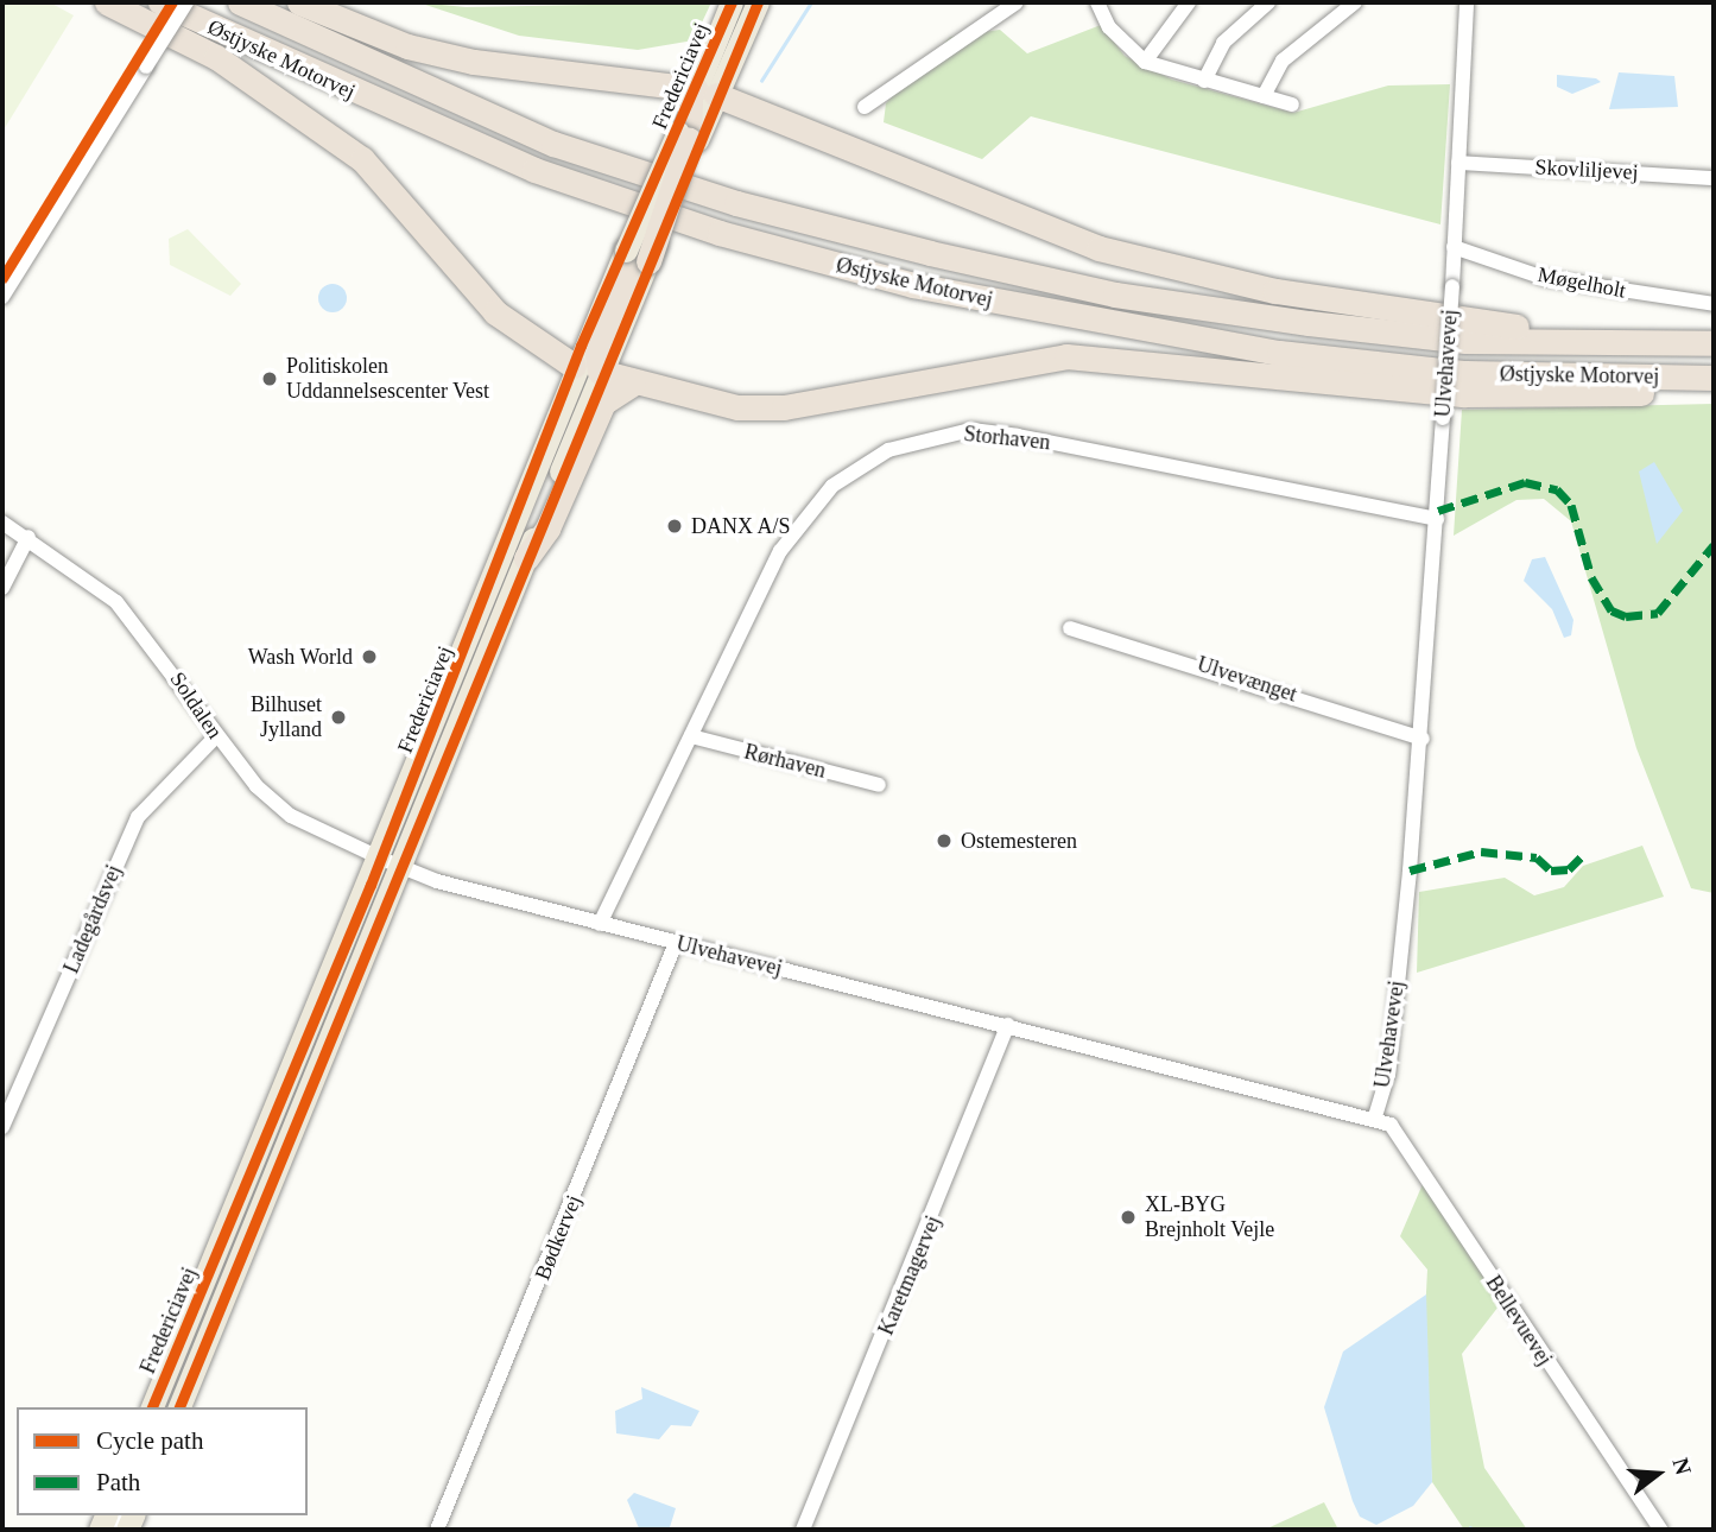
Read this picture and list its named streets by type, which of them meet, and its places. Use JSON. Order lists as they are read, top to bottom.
{
  "streets": {
    "highway": ["Østjyske Motorvej"],
    "main road": ["Fredericiavej"],
    "street": [
      "Skovliljevej",
      "Møgelholt",
      "Ulvehavevej",
      "Storhaven",
      "Ulvevænget",
      "Soldalen",
      "Rørhaven",
      "Ladegårdsvej",
      "Bødkervej",
      "Karetmagervej",
      "Bellevuevej"
    ]
  },
  "crossings": [
    ["Fredericiavej", "Ulvehavevej"],
    ["Fredericiavej", "Soldalen"],
    ["Skovliljevej", "Ulvehavevej"],
    ["Møgelholt", "Ulvehavevej"],
    ["Ulvehavevej", "Storhaven"],
    ["Ulvehavevej", "Ulvevænget"],
    ["Ulvehavevej", "Soldalen"],
    ["Ulvehavevej", "Bødkervej"],
    ["Ulvehavevej", "Karetmagervej"],
    ["Ulvehavevej", "Bellevuevej"],
    ["Storhaven", "Rørhaven"],
    ["Soldalen", "Ladegårdsvej"]
  ],
  "places": [
    "Politiskolen Uddannelsescenter Vest",
    "DANX A/S",
    "Wash World",
    "Bilhuset Jylland",
    "Ostemesteren",
    "XL-BYG Brejnholt Vejle"
  ],
  "legend": ["Cycle path", "Path"],
  "north": "right"
}
